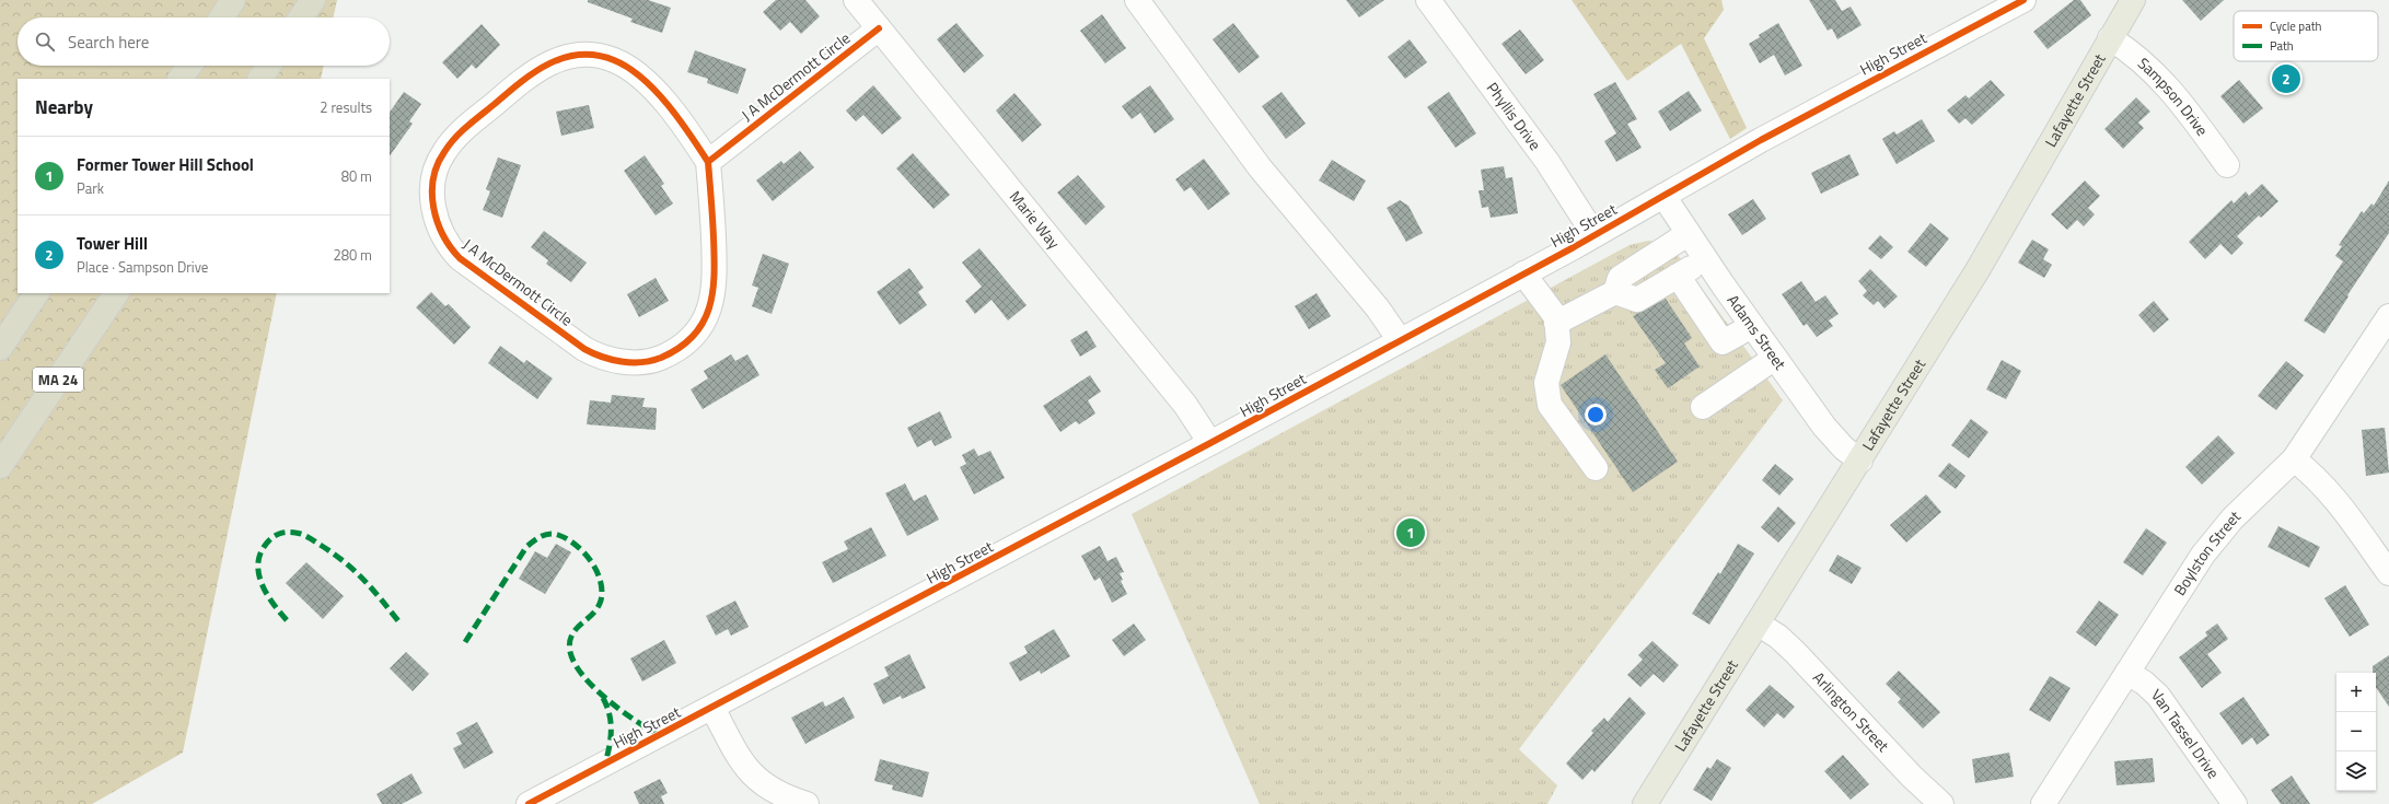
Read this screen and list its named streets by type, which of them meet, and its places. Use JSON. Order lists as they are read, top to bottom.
{
  "streets": {
    "highway": ["MA 24"],
    "main road": ["Lafayette Street"],
    "street": [
      "High Street",
      "J A McDermott Circle",
      "Sampson Drive",
      "Phyllis Drive",
      "Marie Way",
      "Adams Street",
      "Boylston Street",
      "Arlington Street",
      "Van Tassel Drive"
    ]
  },
  "crossings": [
    ["High Street", "Phyllis Drive"],
    ["High Street", "Marie Way"],
    ["High Street", "Adams Street"],
    ["J A McDermott Circle", "Marie Way"],
    ["Sampson Drive", "Lafayette Street"],
    ["Lafayette Street", "Adams Street"],
    ["Lafayette Street", "Arlington Street"],
    ["Boylston Street", "Van Tassel Drive"]
  ],
  "legend": ["Cycle path", "Path"],
  "page": {
    "search": "Search here",
    "pins": ["2", "1"],
    "heading": ["Nearby", "2 results"],
    "list": [
      {
        "mark": "1",
        "name": "Former Tower Hill School",
        "note": "Park",
        "value": "80 m"
      },
      {
        "mark": "2",
        "name": "Tower Hill",
        "note": "Place · Sampson Drive",
        "value": "280 m"
      }
    ],
    "map_buttons": ["+", "−"]
  }
}
